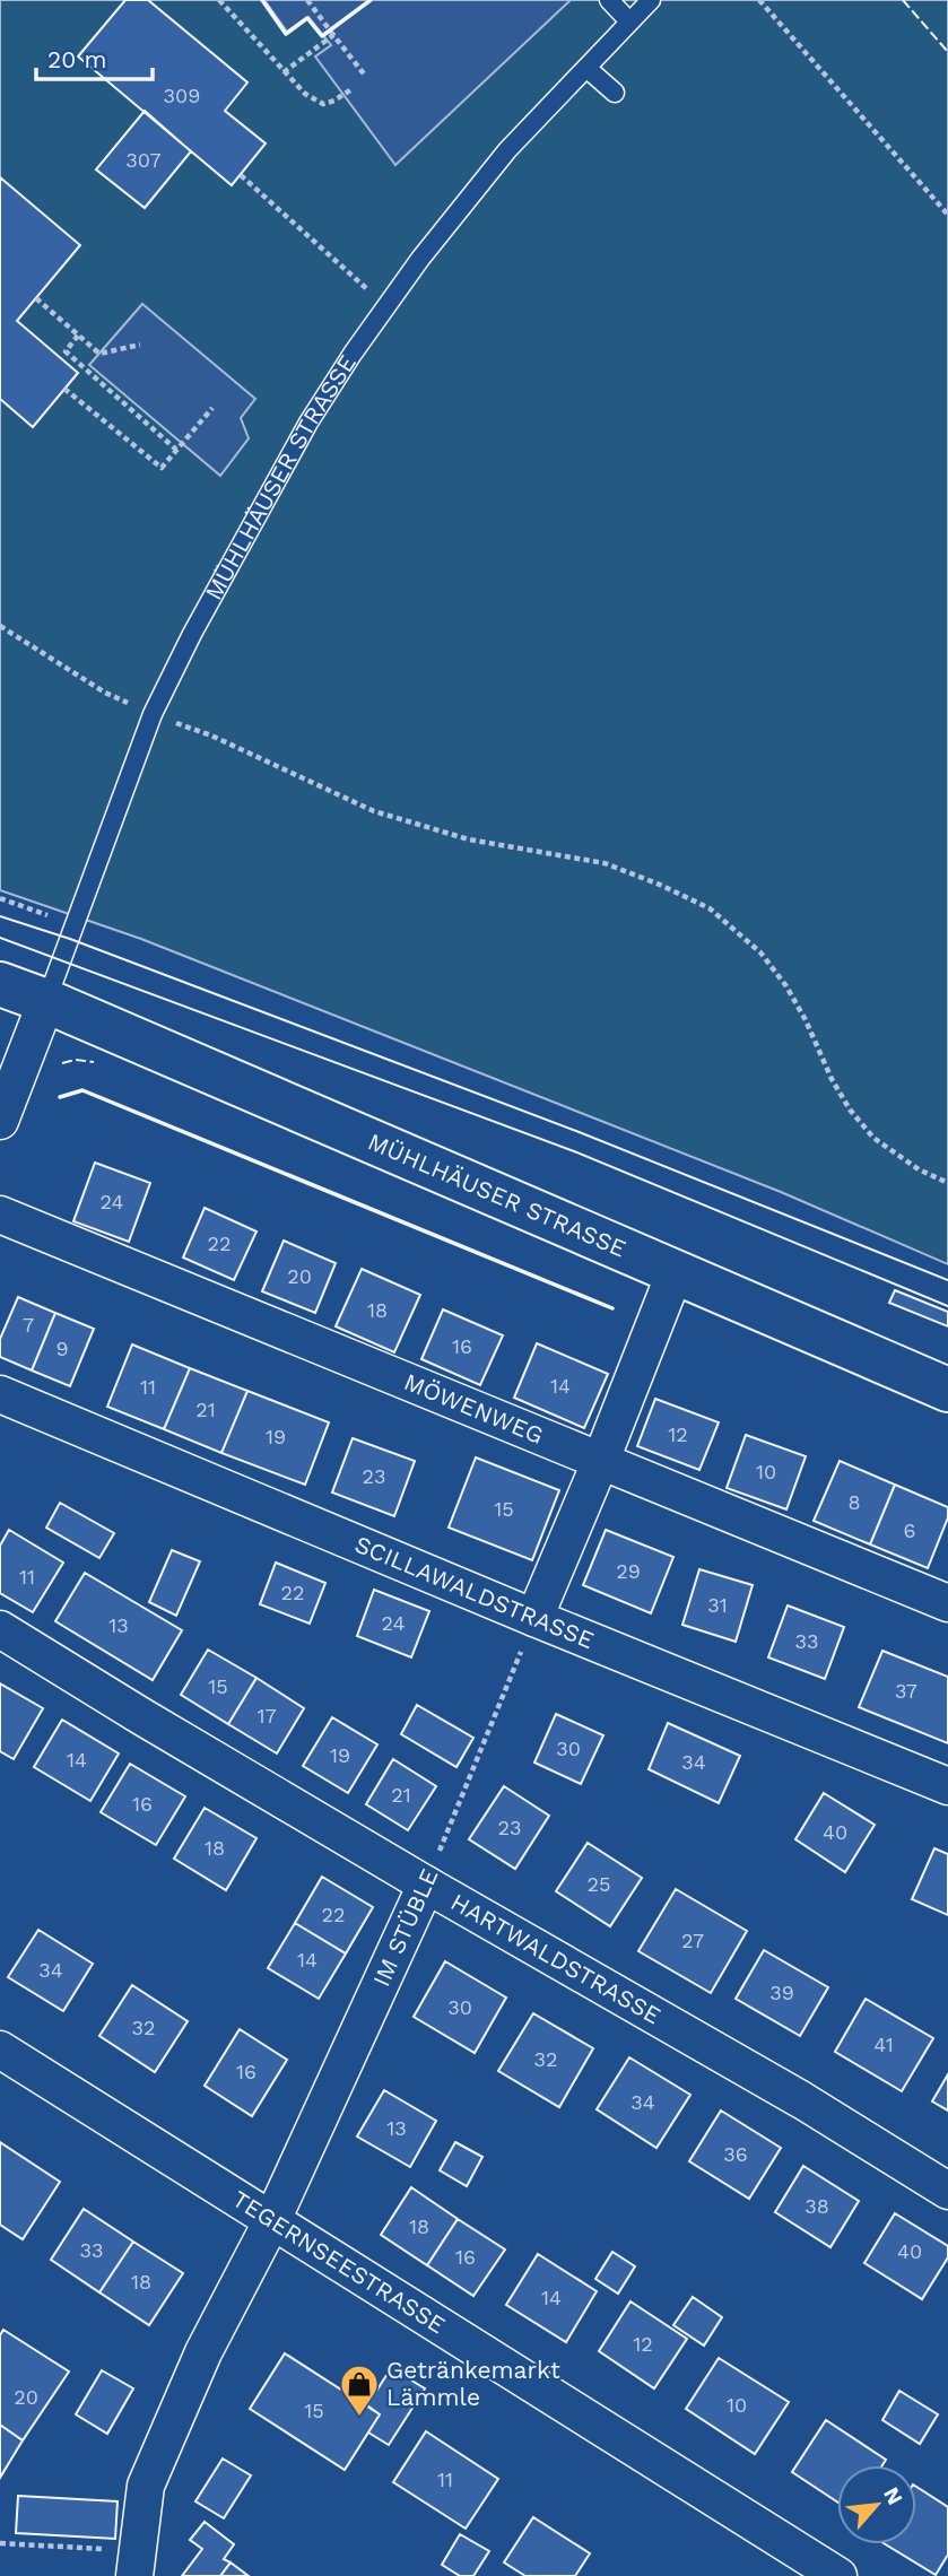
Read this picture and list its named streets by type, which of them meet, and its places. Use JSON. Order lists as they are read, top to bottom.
{
  "streets": {
    "main road": ["MÜHLHÄUSER STRASSE"],
    "street": [
      "MÖWENWEG",
      "SCILLAWALDSTRASSE",
      "IM STÜBLE",
      "HARTWALDSTRASSE",
      "TEGERNSEESTRASSE"
    ]
  },
  "crossings": [
    ["SCILLAWALDSTRASSE", "IM STÜBLE"],
    ["IM STÜBLE", "HARTWALDSTRASSE"],
    ["IM STÜBLE", "TEGERNSEESTRASSE"]
  ],
  "places": {
    "shop": ["Getränkemarkt Lämmle"]
  },
  "house_numbers": [
    "309",
    "307",
    "24",
    "22",
    "20",
    "18",
    "7",
    "16",
    "9",
    "14",
    "11",
    "21",
    "12",
    "19",
    "10",
    "23",
    "8",
    "15",
    "6",
    "29",
    "11",
    "22",
    "31",
    "24",
    "13",
    "33",
    "15",
    "37",
    "17",
    "30",
    "19",
    "14",
    "34",
    "21",
    "16",
    "23",
    "40",
    "18",
    "25",
    "22",
    "27",
    "14",
    "34",
    "39",
    "30",
    "32",
    "41",
    "32",
    "16",
    "34",
    "13",
    "36",
    "38",
    "18",
    "33",
    "40",
    "16",
    "18",
    "14",
    "12",
    "20",
    "10",
    "15",
    "11"
  ],
  "scale_bar": "20 m",
  "north": "top right"
}
